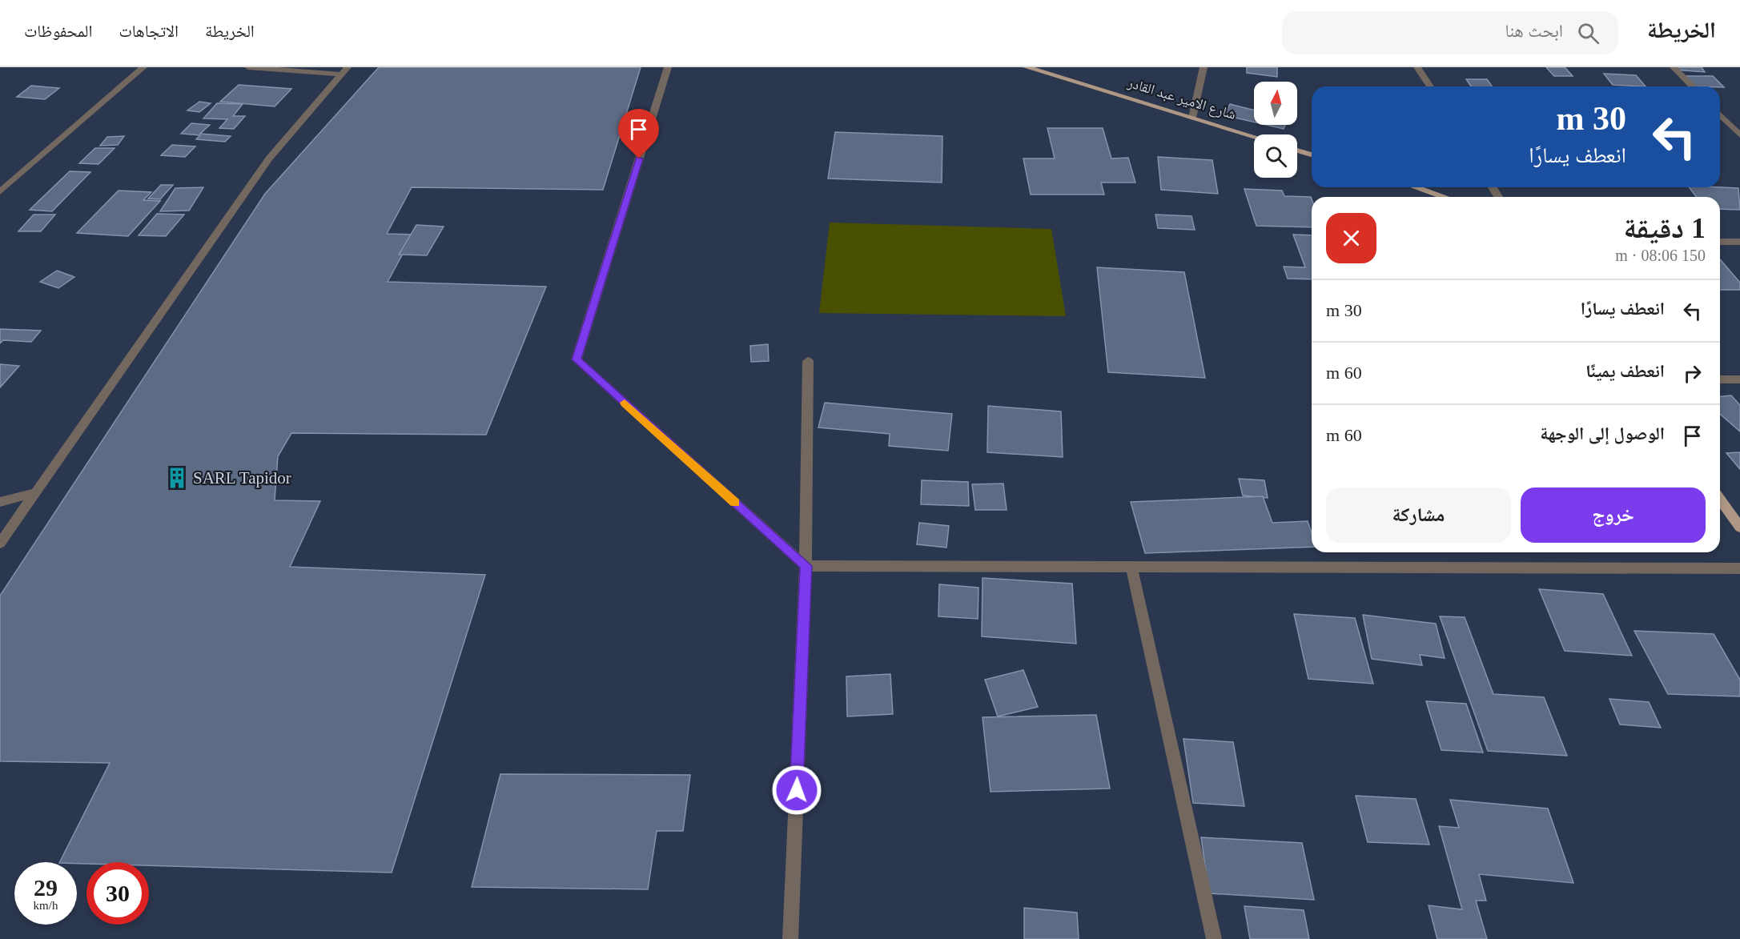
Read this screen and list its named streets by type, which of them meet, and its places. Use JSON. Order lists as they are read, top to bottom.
{
  "streets": {
    "main road": ["شارع الامير عبد القادر"]
  },
  "places": {
    "building": ["SARL Tapidor"]
  },
  "north": "top",
  "page": {
    "header": "الخريطة",
    "search": "ابحث هنا",
    "nav": ["الخريطة", "الاتجاهات", "المحفوظات"],
    "turn": ["30 m", "انعطف يسارًا"],
    "heading": ["1 دقيقة", "150 m · 08:06"],
    "list": [
      {
        "name": "انعطف يسارًا",
        "value": "30 m"
      },
      {
        "name": "انعطف يمينًا",
        "value": "60 m"
      },
      {
        "name": "الوصول إلى الوجهة",
        "value": "60 m"
      }
    ],
    "buttons": ["خروج", "مشاركة"],
    "speed": "29 km/h",
    "limit": "30"
  }
}
